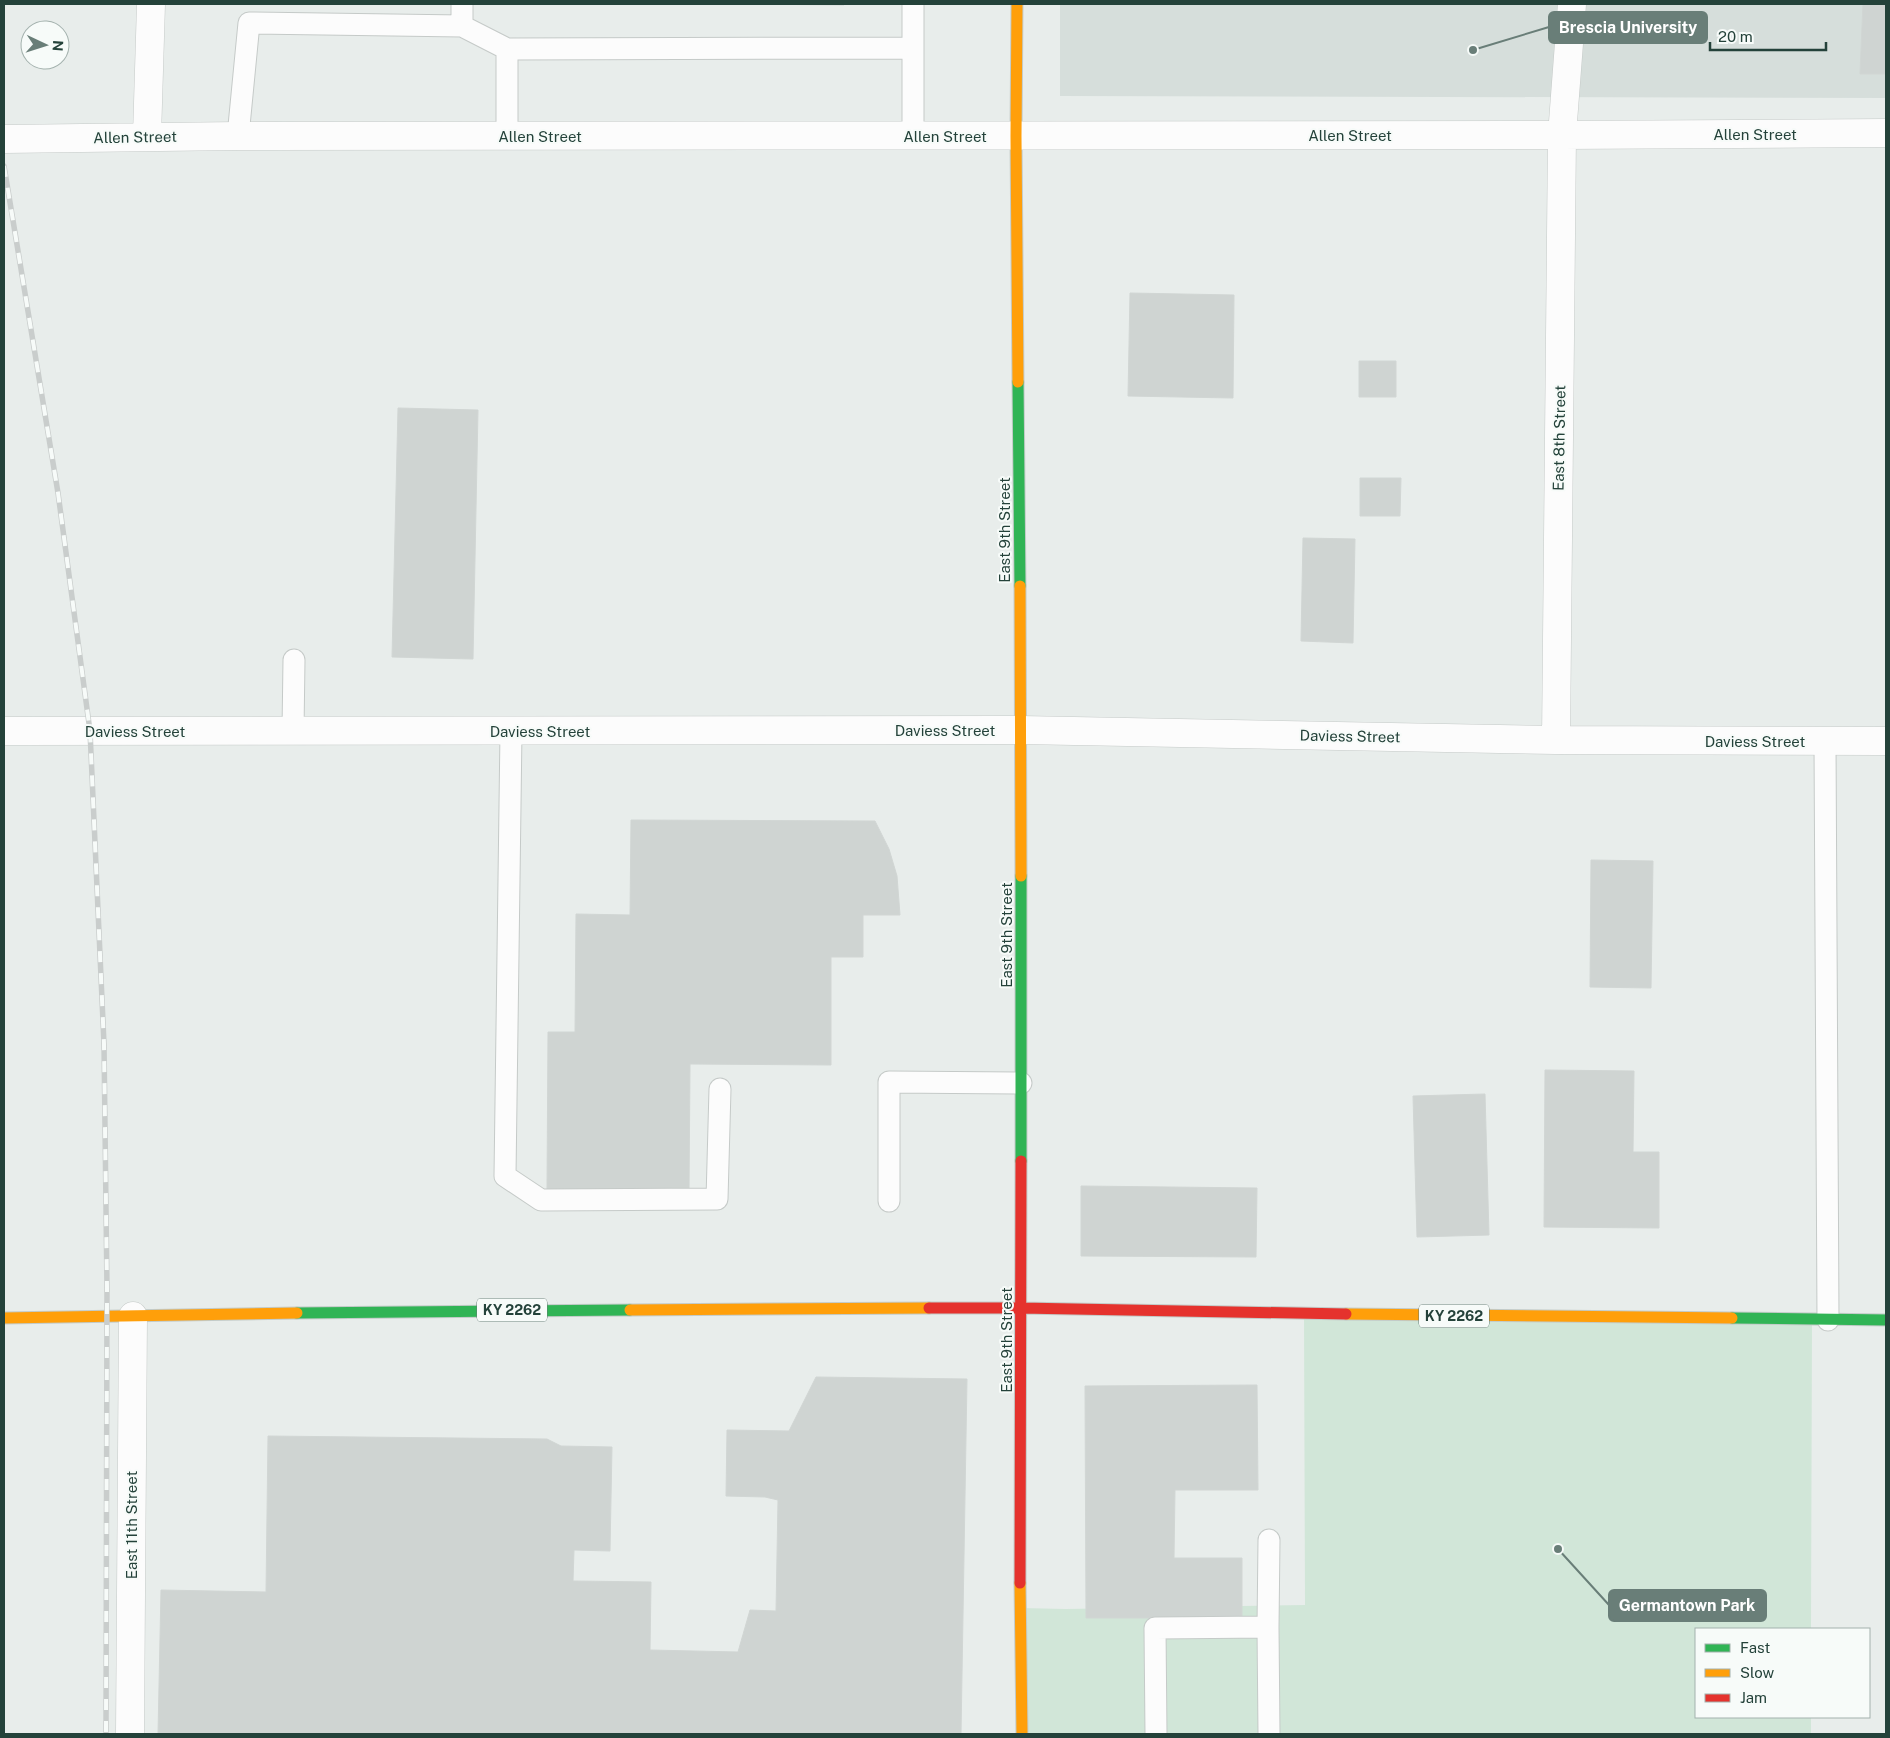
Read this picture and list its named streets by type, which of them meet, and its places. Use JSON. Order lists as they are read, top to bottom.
{
  "streets": {
    "main road": ["East 9th Street", "KY 2262"],
    "street": [
      "Allen Street",
      "East 8th Street",
      "Daviess Street",
      "East 11th Street"
    ]
  },
  "crossings": [
    ["Allen Street", "East 8th Street"],
    ["Allen Street", "East 9th Street"],
    ["East 8th Street", "Daviess Street"],
    ["East 9th Street", "Daviess Street"],
    ["East 9th Street", "KY 2262"],
    ["KY 2262", "East 11th Street"]
  ],
  "places": ["Brescia University", "Germantown Park"],
  "legend": ["Fast", "Slow", "Jam"],
  "scale_bar": "20 m",
  "north": "right"
}
